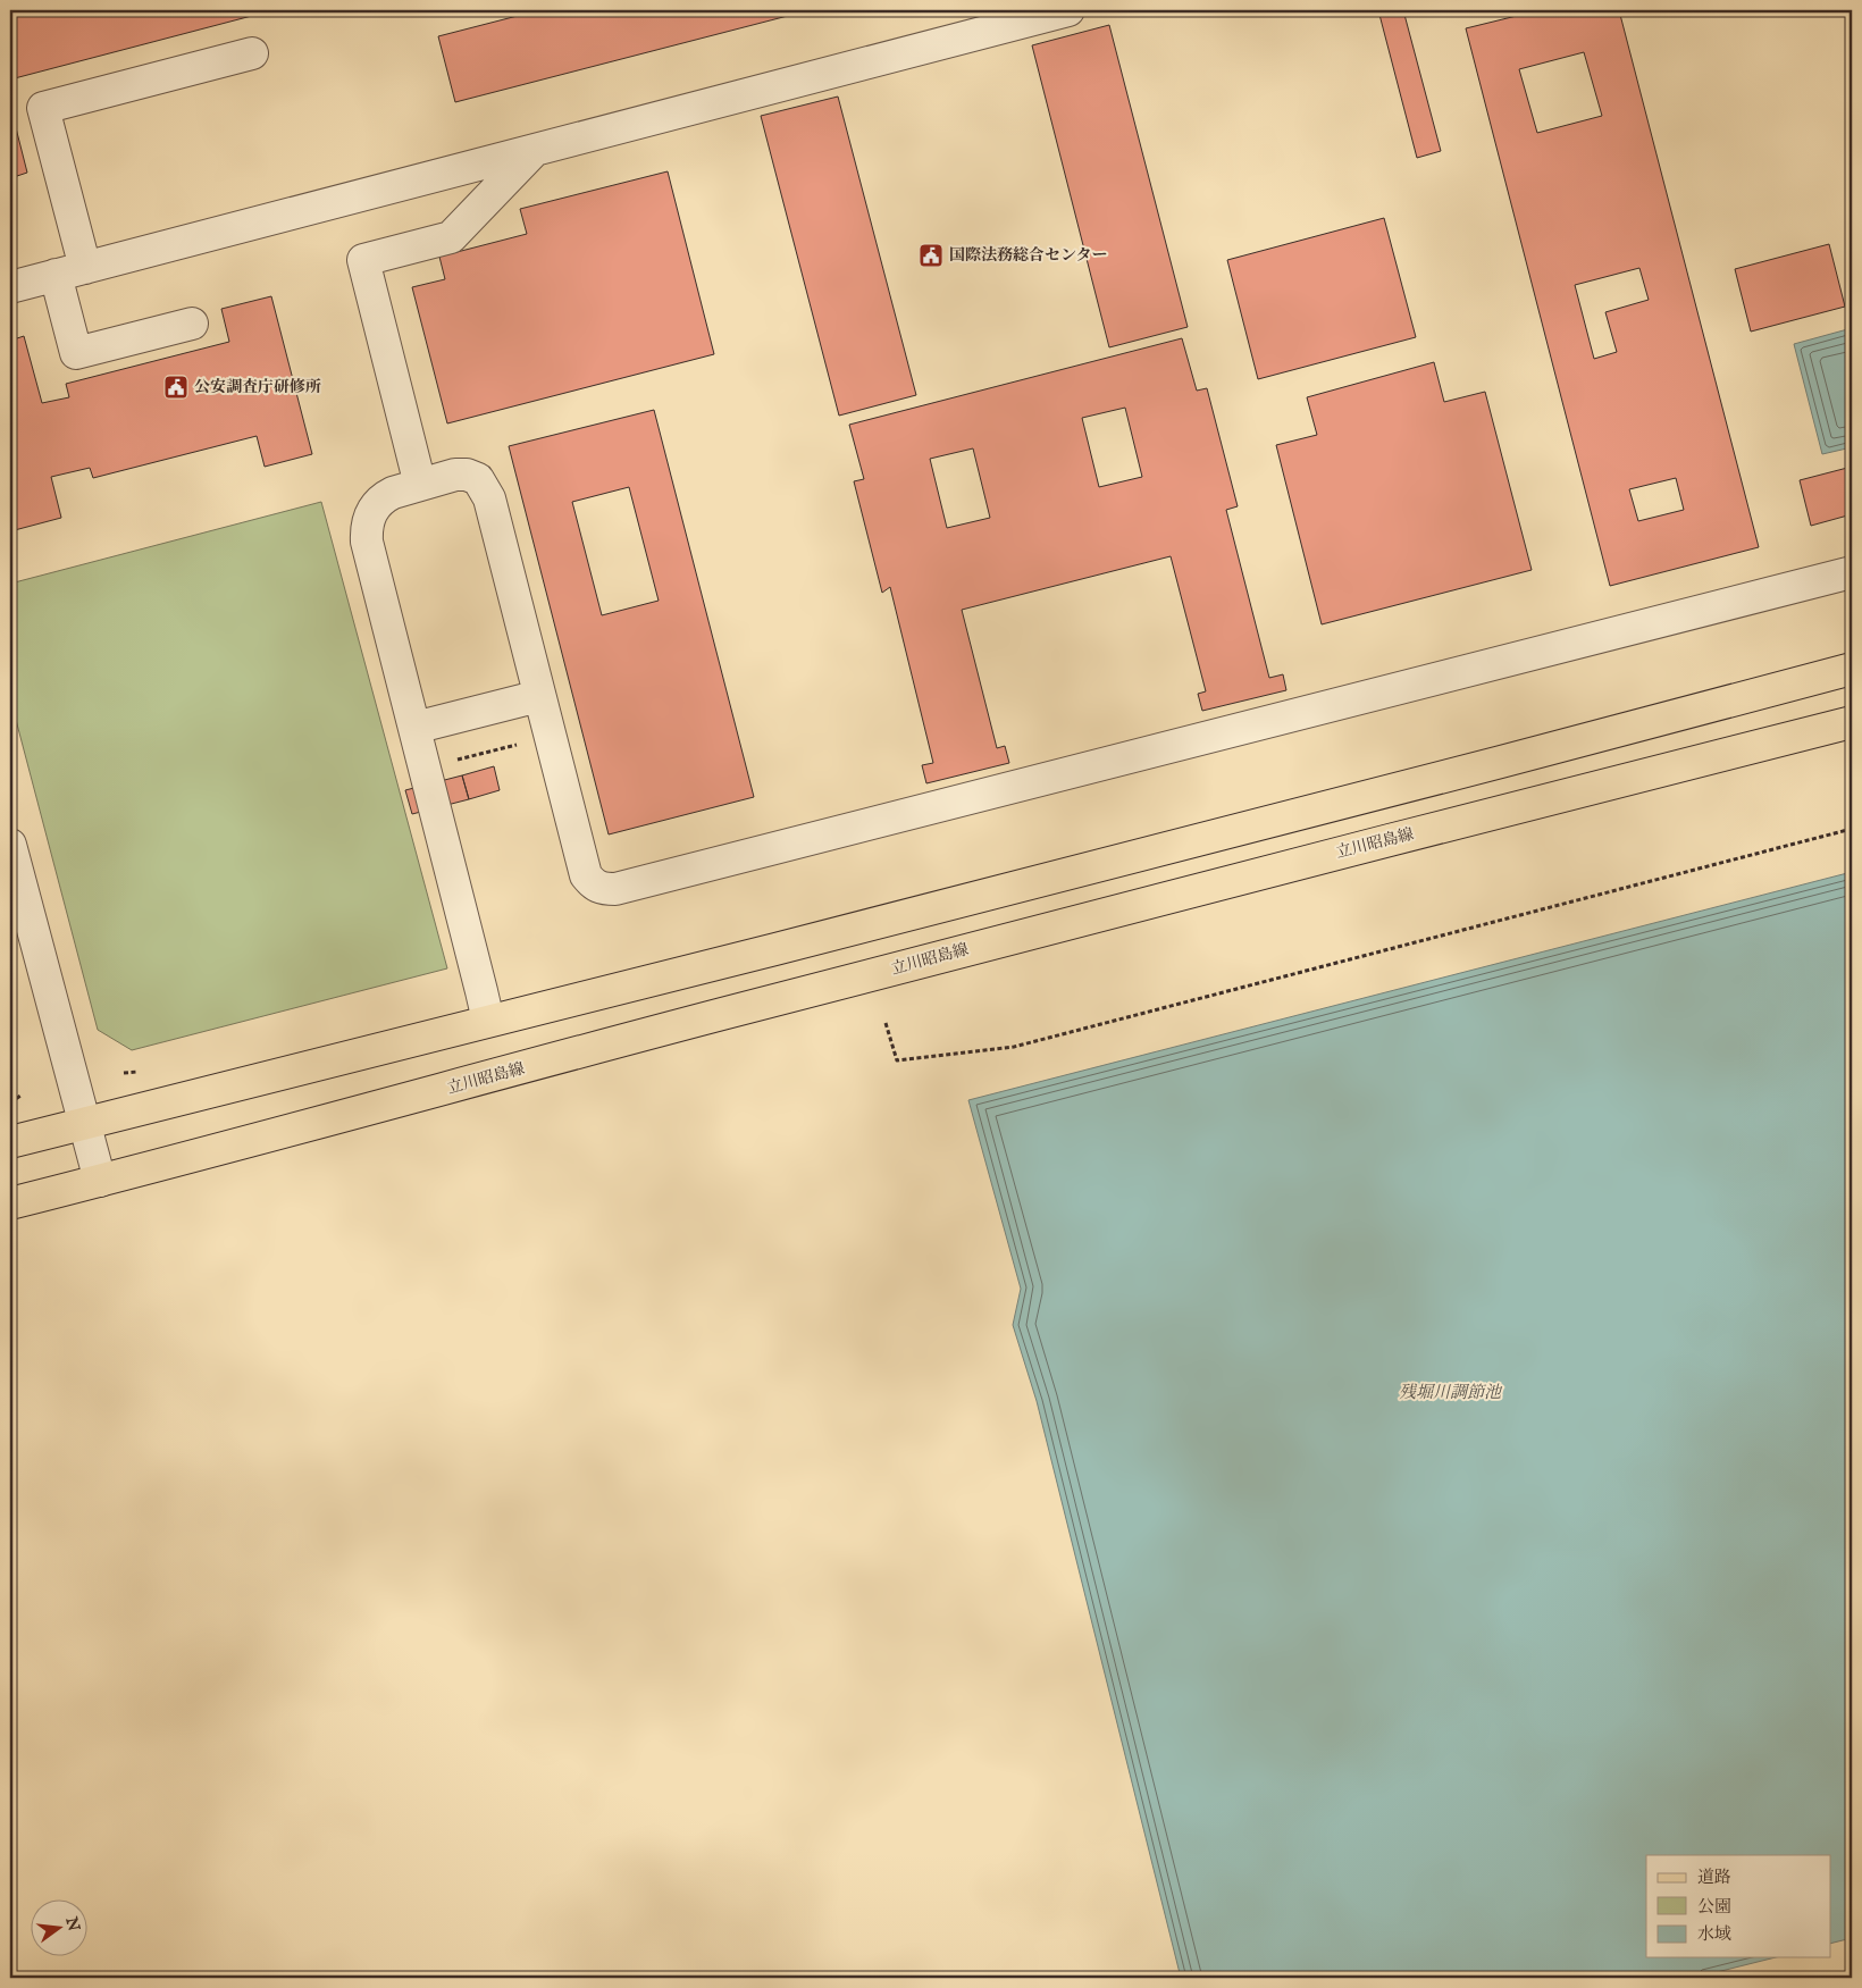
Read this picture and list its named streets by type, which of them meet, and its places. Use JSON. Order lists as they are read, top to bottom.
{
  "streets": {
    "main road": ["立川昭島線"]
  },
  "water": ["残堀川調節池"],
  "places": {
    "public building": ["国際法務総合センター", "公安調査庁研修所"]
  },
  "legend": ["道路", "公園", "水域"],
  "north": "right"
}
